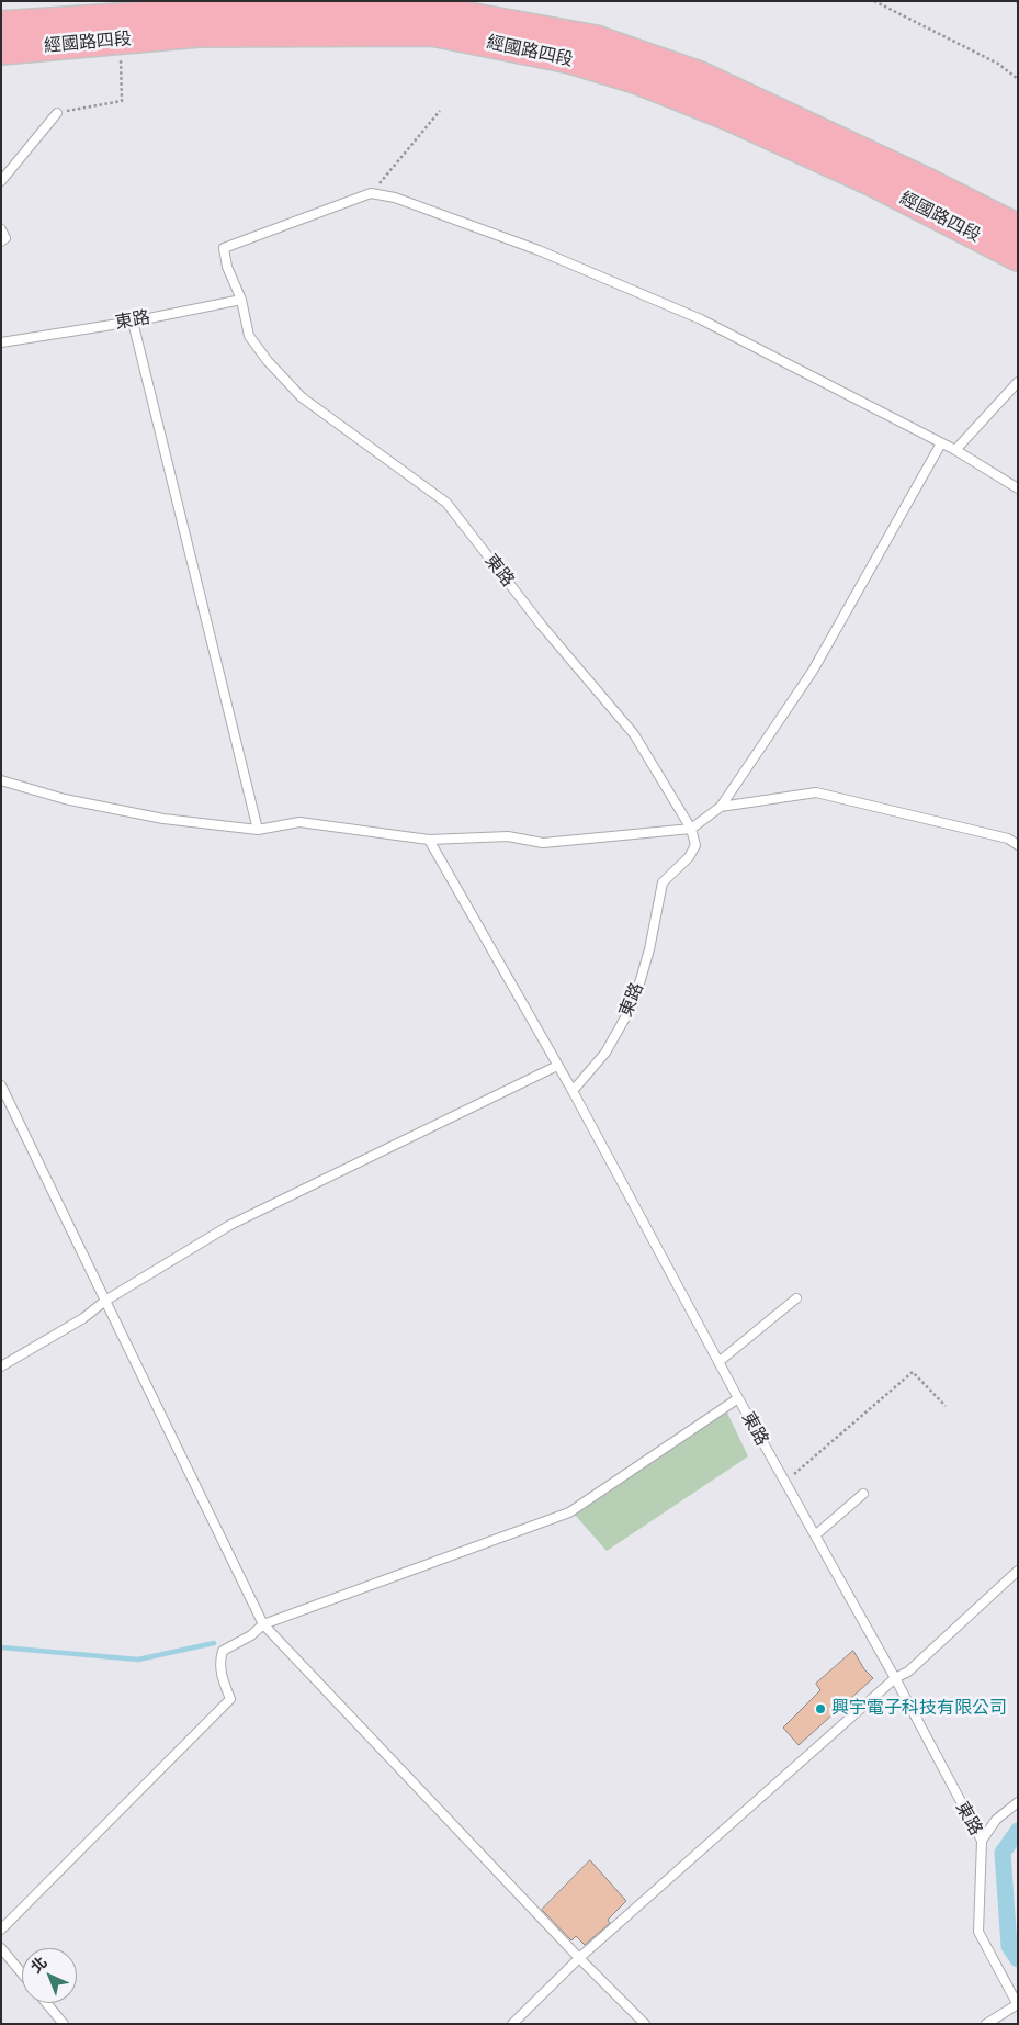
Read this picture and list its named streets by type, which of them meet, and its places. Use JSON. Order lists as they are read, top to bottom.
{
  "streets": {
    "main road": ["經國路四段"],
    "lane": ["東路"]
  },
  "places": ["興宇電子科技有限公司"],
  "north": "top left"
}
